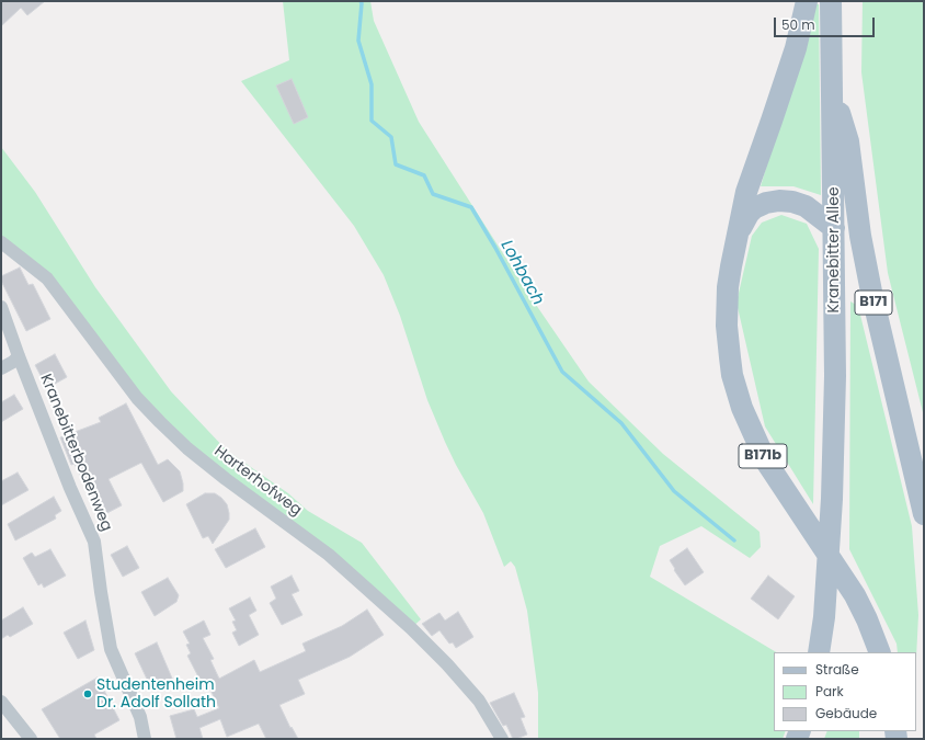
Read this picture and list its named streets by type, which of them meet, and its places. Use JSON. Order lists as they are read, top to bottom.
{
  "streets": {
    "main road": ["Kranebitter Allee", "B171", "B171b"],
    "street": ["Kranebitterbodenweg", "Harterhofweg"]
  },
  "crossings": [
    ["Kranebitter Allee", "B171"],
    ["Kranebitter Allee", "B171b"]
  ],
  "water": ["Lohbach"],
  "places": ["Studentenheim Dr. Adolf Sollath"],
  "legend": ["Straße", "Park", "Gebäude"],
  "scale_bar": "50 m"
}
